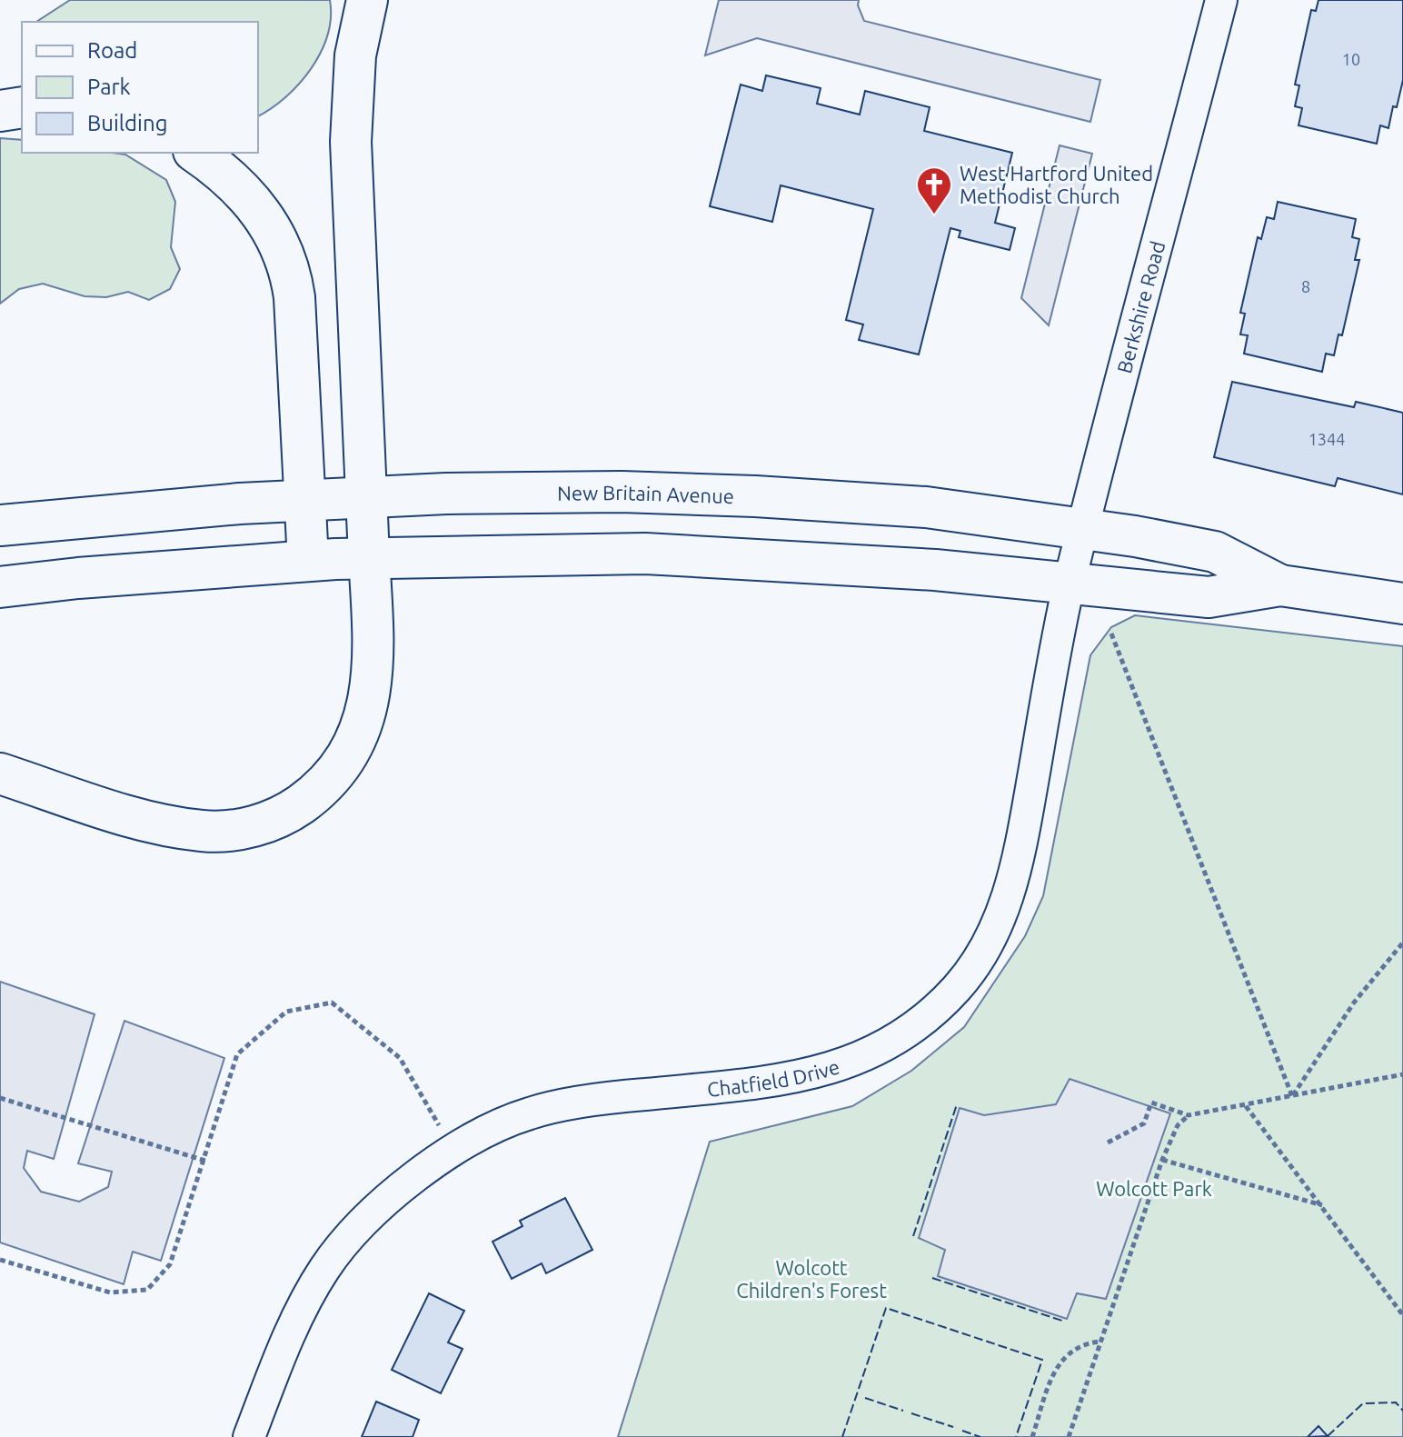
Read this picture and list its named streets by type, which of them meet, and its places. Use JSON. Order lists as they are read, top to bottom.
{
  "streets": {
    "main road": ["New Britain Avenue"],
    "street": ["Berkshire Road", "Chatfield Drive"]
  },
  "crossings": [
    ["Berkshire Road", "New Britain Avenue"],
    ["Berkshire Road", "Chatfield Drive"],
    ["New Britain Avenue", "Chatfield Drive"]
  ],
  "parks": ["Wolcott Park", "Wolcott Children's Forest"],
  "places": {
    "church": ["West Hartford United Methodist Church"]
  },
  "house_numbers": ["10", "8", "1344"],
  "legend": ["Road", "Park", "Building"]
}
